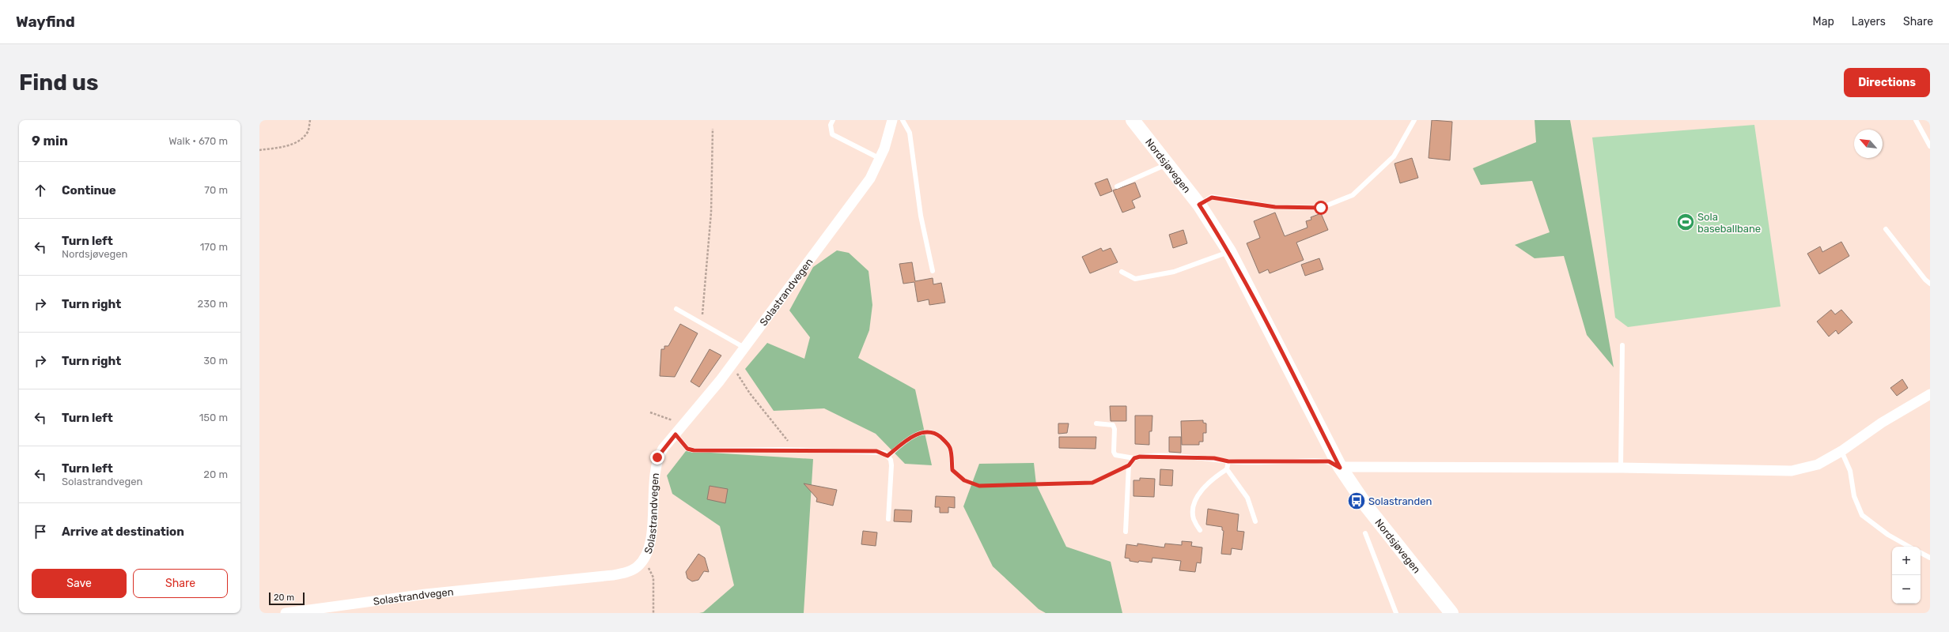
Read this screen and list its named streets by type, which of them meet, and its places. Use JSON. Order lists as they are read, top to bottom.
{
  "streets": {
    "street": ["Nordsjøvegen", "Solastrandvegen"]
  },
  "places": {
    "sports": ["Sola baseballbane"],
    "bus stop": ["Solastranden"]
  },
  "scale_bar": "20 m",
  "north": "top left",
  "page": {
    "header": "Wayfind",
    "nav": ["Map", "Layers", "Share"],
    "buttons": [
      "Directions",
      ["Save", "Share"]
    ],
    "title": "Find us",
    "heading": ["9 min", "Walk · 670 m"],
    "list": [
      ["Continue", "70 m"],
      ["Turn left", "Nordsjøvegen", "170 m"],
      ["Turn right", "230 m"],
      ["Turn right", "30 m"],
      ["Turn left", "150 m"],
      ["Turn left", "Solastrandvegen", "20 m"],
      "Arrive at destination"
    ],
    "map_buttons": ["+", "−"],
    "scale": "20 m"
  }
}
